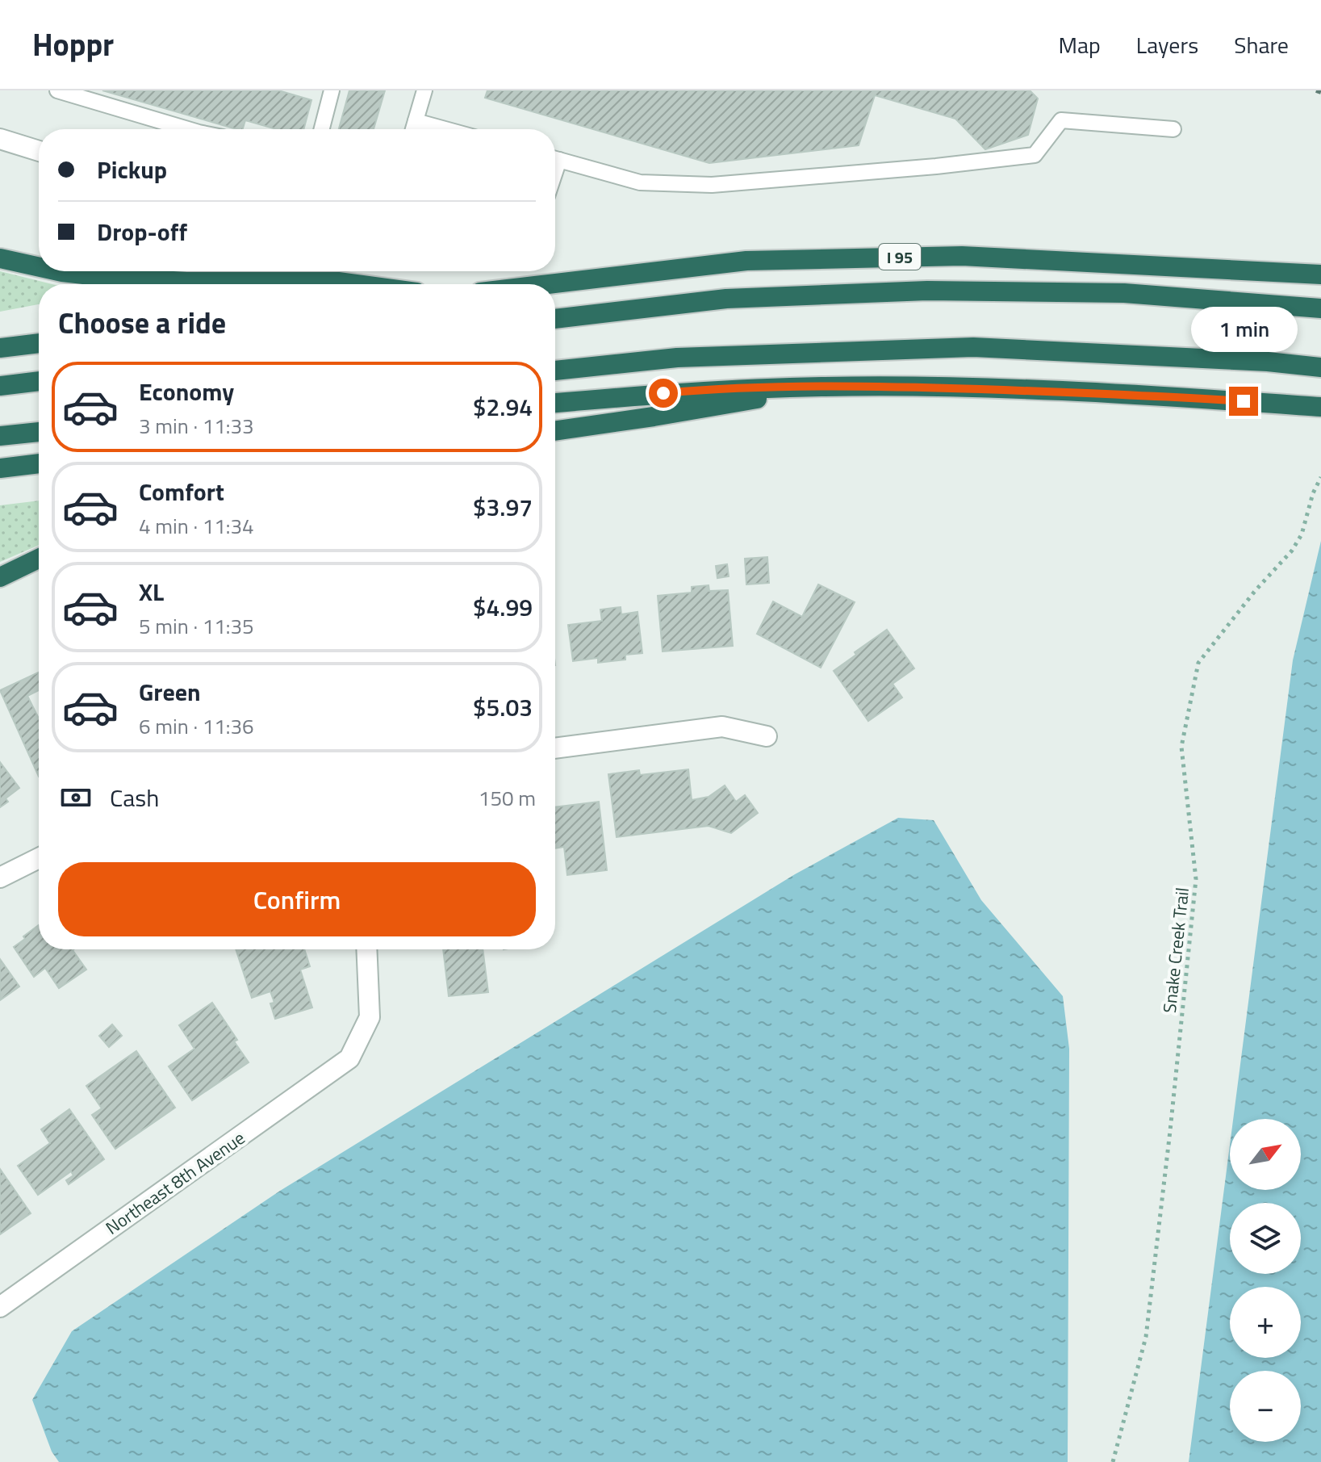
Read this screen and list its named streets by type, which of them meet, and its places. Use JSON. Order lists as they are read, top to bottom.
{
  "streets": {
    "highway": ["I 95"],
    "street": ["Northeast 8th Avenue"],
    "path": ["Snake Creek Trail"]
  },
  "north": "top right",
  "page": {
    "header": "Hoppr",
    "nav": ["Map", "Layers", "Share"],
    "banner": ["Pickup", "Drop-off"],
    "heading": "Choose a ride",
    "bubble": "1 min",
    "list": [
      {
        "name": "Economy",
        "note": "3 min · 11:33",
        "value": "$2.94"
      },
      {
        "name": "Comfort",
        "note": "4 min · 11:34",
        "value": "$3.97"
      },
      {
        "name": "XL",
        "note": "5 min · 11:35",
        "value": "$4.99"
      },
      {
        "name": "Green",
        "note": "6 min · 11:36",
        "value": "$5.03"
      }
    ],
    "pay": ["Cash", "150 m"],
    "buttons": "Confirm",
    "map_buttons": ["+", "−"]
  }
}
